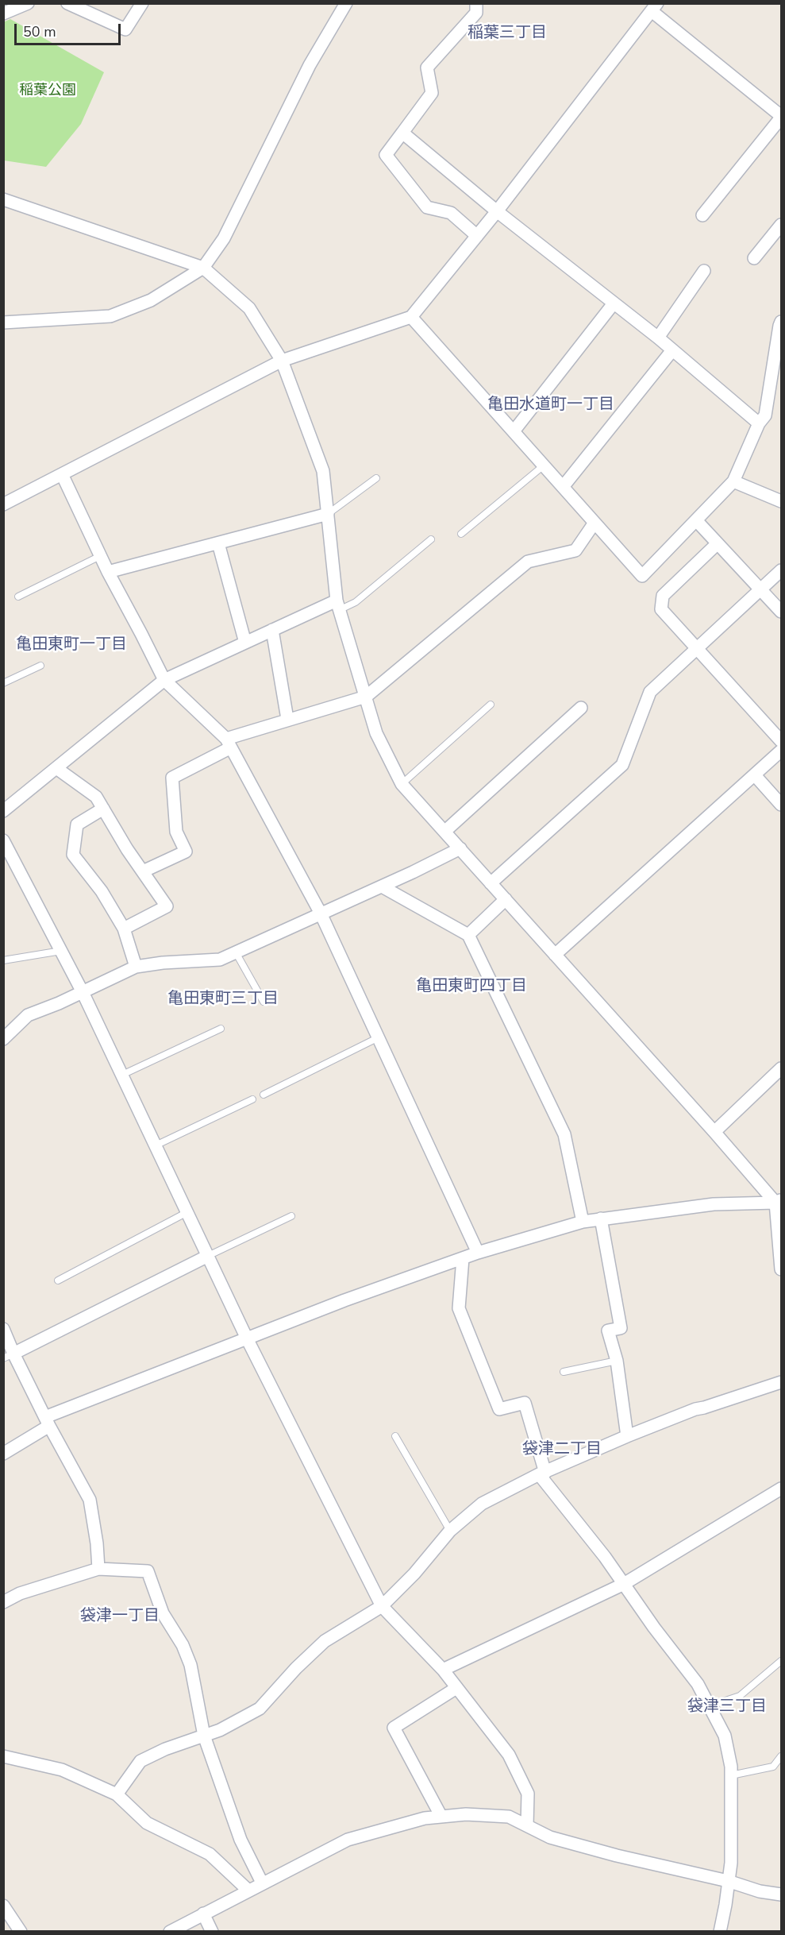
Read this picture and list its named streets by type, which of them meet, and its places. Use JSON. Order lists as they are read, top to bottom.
{
  "districts": [
    "稲葉三丁目",
    "亀田水道町一丁目",
    "亀田東町一丁目",
    "亀田東町四丁目",
    "亀田東町三丁目",
    "袋津二丁目",
    "袋津一丁目",
    "袋津三丁目"
  ],
  "parks": ["稲葉公園"],
  "scale_bar": "50 m"
}
